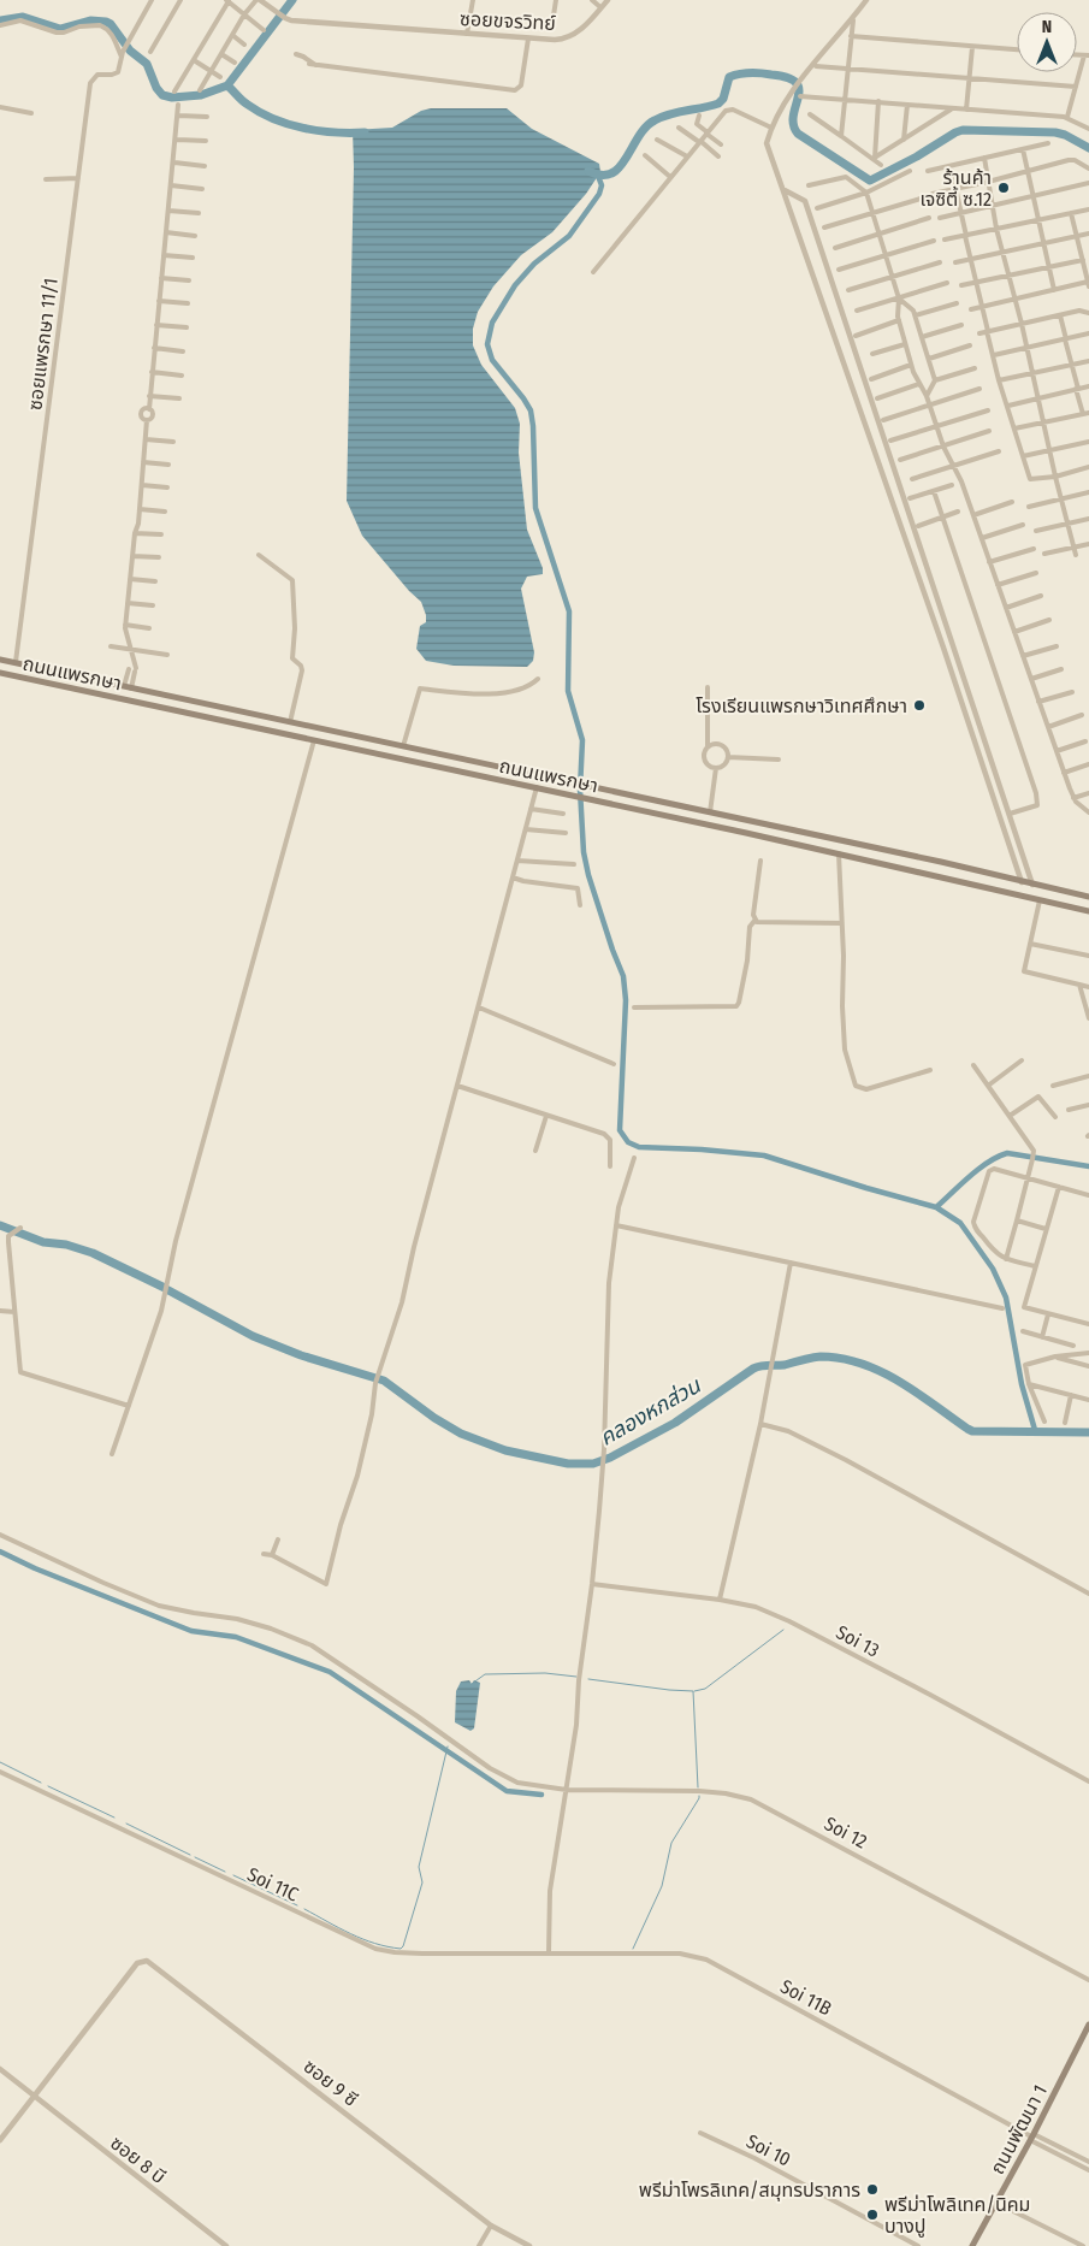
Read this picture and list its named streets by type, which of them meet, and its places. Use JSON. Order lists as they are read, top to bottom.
{
  "streets": {
    "main road": ["ถนนแพรกษา", "ถนนพัฒนา 1"],
    "street": [
      "ซอยขจรวิทย์",
      "ซอยแพรกษา 11/1",
      "Soi 13",
      "Soi 12",
      "Soi 11C",
      "Soi 11B",
      "ซอย 9 ซี",
      "Soi 10",
      "ซอย 8 บี"
    ]
  },
  "crossings": [
    ["ซอยแพรกษา 11/1", "ถนนแพรกษา"],
    ["Soi 11C", "Soi 11B"],
    ["Soi 11B", "ถนนพัฒนา 1"],
    ["ซอย 9 ซี", "ซอย 8 บี"]
  ],
  "water": ["คลองหกส่วน"],
  "places": [
    "ร้านค้า เจซิตี้ ซ.12",
    "โรงเรียนแพรกษาวิเทศศึกษา",
    "พรีม่าโพรลิเทค/สมุทรปราการ",
    "พรีม่าโพลิเทค/นิคม บางปู"
  ],
  "north": "top"
}
